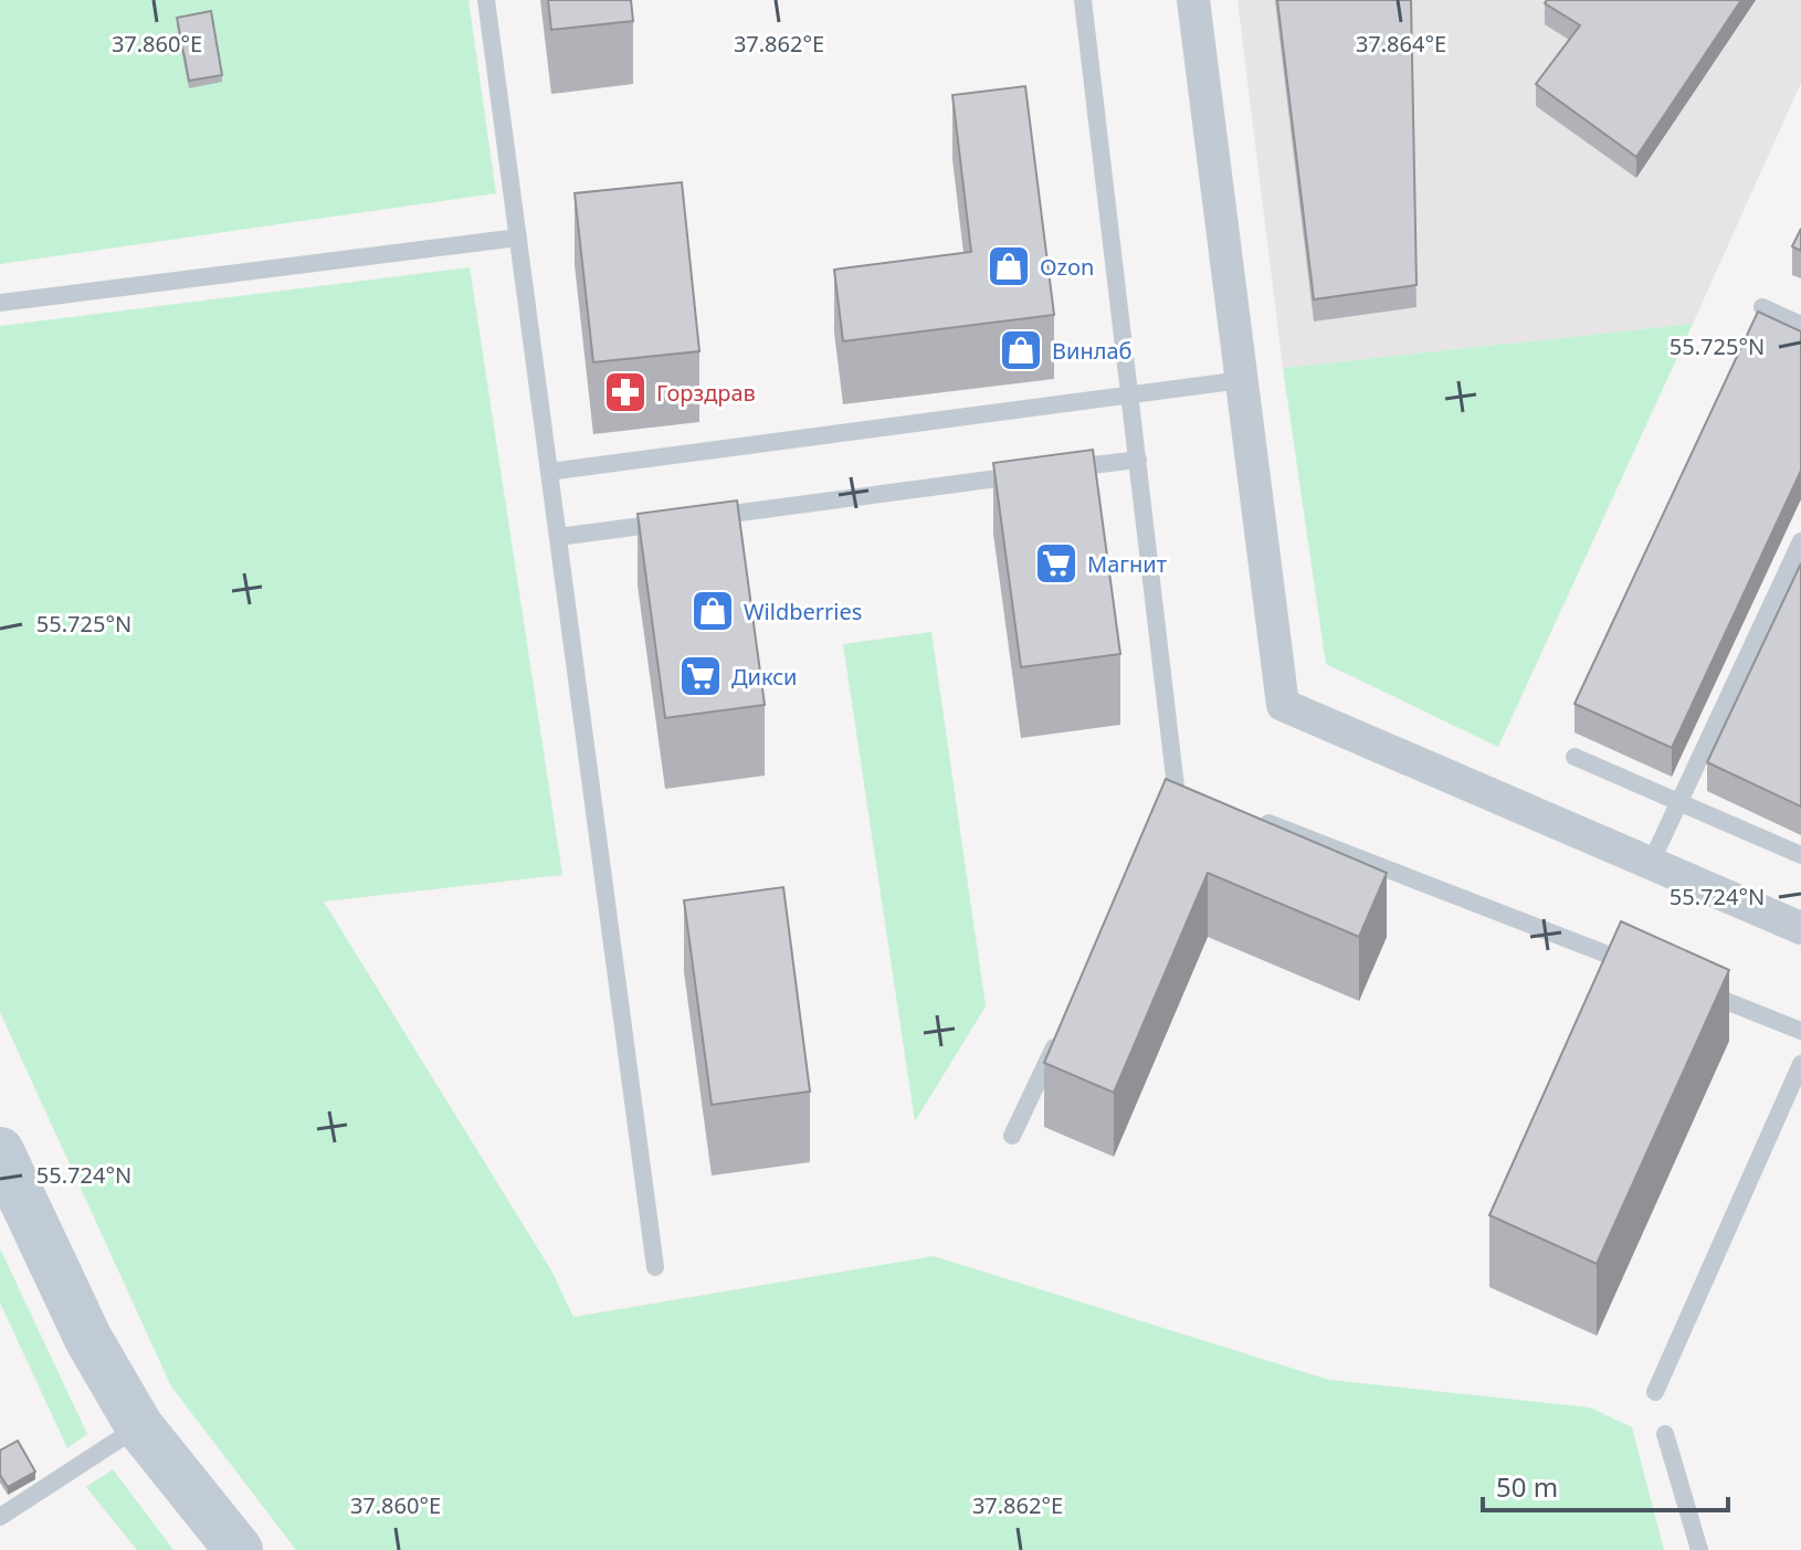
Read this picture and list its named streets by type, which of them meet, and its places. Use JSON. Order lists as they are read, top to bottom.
{
  "places": {
    "shop": ["Ozon", "Винлаб", "Wildberries"],
    "pharmacy": ["Горздрав"],
    "supermarket": ["Магнит", "Дикси"]
  },
  "scale_bar": "50 m",
  "coordinates": [
    "37.860°E",
    "37.862°E",
    "37.864°E",
    "55.725°N",
    "55.724°N"
  ]
}
